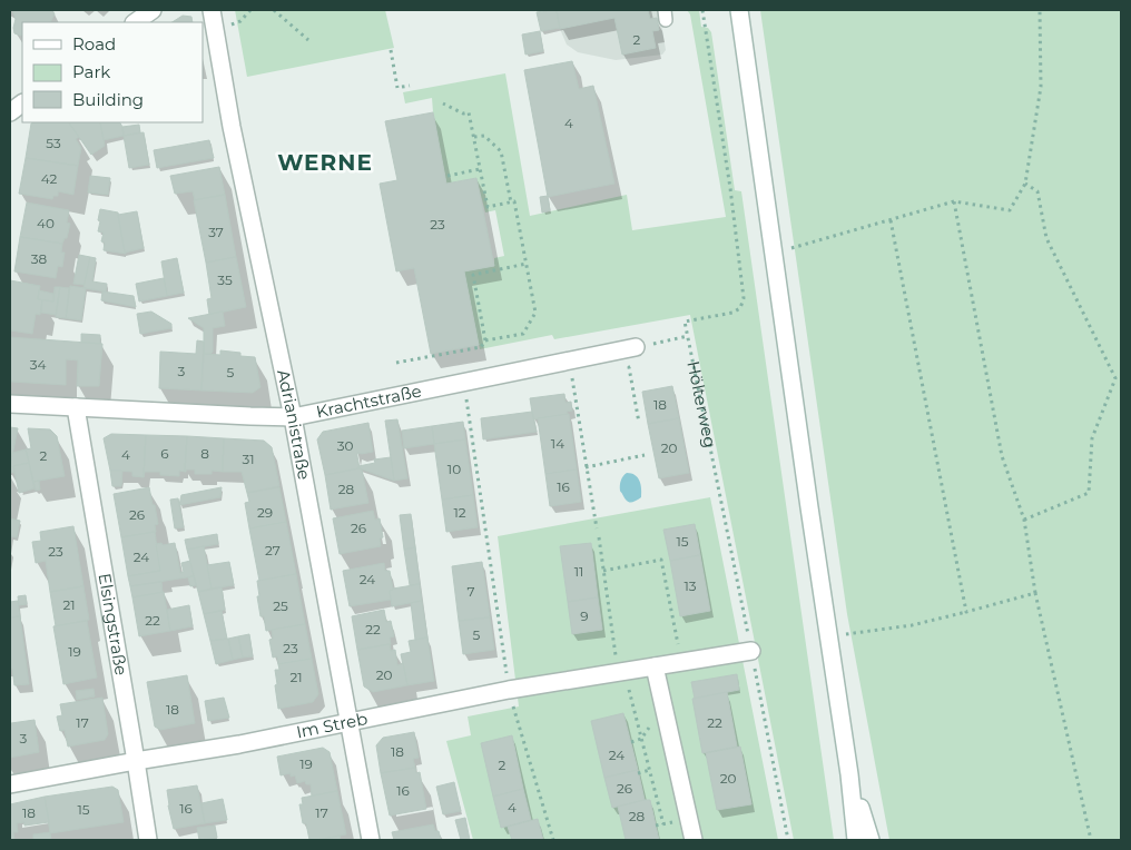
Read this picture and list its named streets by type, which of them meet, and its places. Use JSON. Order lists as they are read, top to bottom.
{
  "streets": {
    "street": [
      "Krachtstraße",
      "Adrianistraße",
      "Elsingstraße",
      "Im Streb"
    ],
    "path": ["Hölterweg"]
  },
  "crossings": [
    ["Krachtstraße", "Adrianistraße"],
    ["Krachtstraße", "Elsingstraße"],
    ["Hölterweg", "Im Streb"],
    ["Adrianistraße", "Im Streb"],
    ["Elsingstraße", "Im Streb"]
  ],
  "districts": ["WERNE"],
  "house_numbers": [
    "2",
    "4",
    "53",
    "42",
    "40",
    "23",
    "37",
    "38",
    "35",
    "34",
    "3",
    "5",
    "18",
    "14",
    "30",
    "20",
    "6",
    "8",
    "4",
    "2",
    "31",
    "10",
    "16",
    "28",
    "29",
    "12",
    "26",
    "26",
    "15",
    "27",
    "23",
    "24",
    "11",
    "24",
    "13",
    "7",
    "21",
    "25",
    "9",
    "22",
    "22",
    "5",
    "23",
    "19",
    "20",
    "21",
    "18",
    "17",
    "22",
    "3",
    "18",
    "24",
    "19",
    "2",
    "20",
    "26",
    "16",
    "4",
    "16",
    "15",
    "18",
    "17",
    "28"
  ],
  "legend": ["Road", "Park", "Building"]
}
